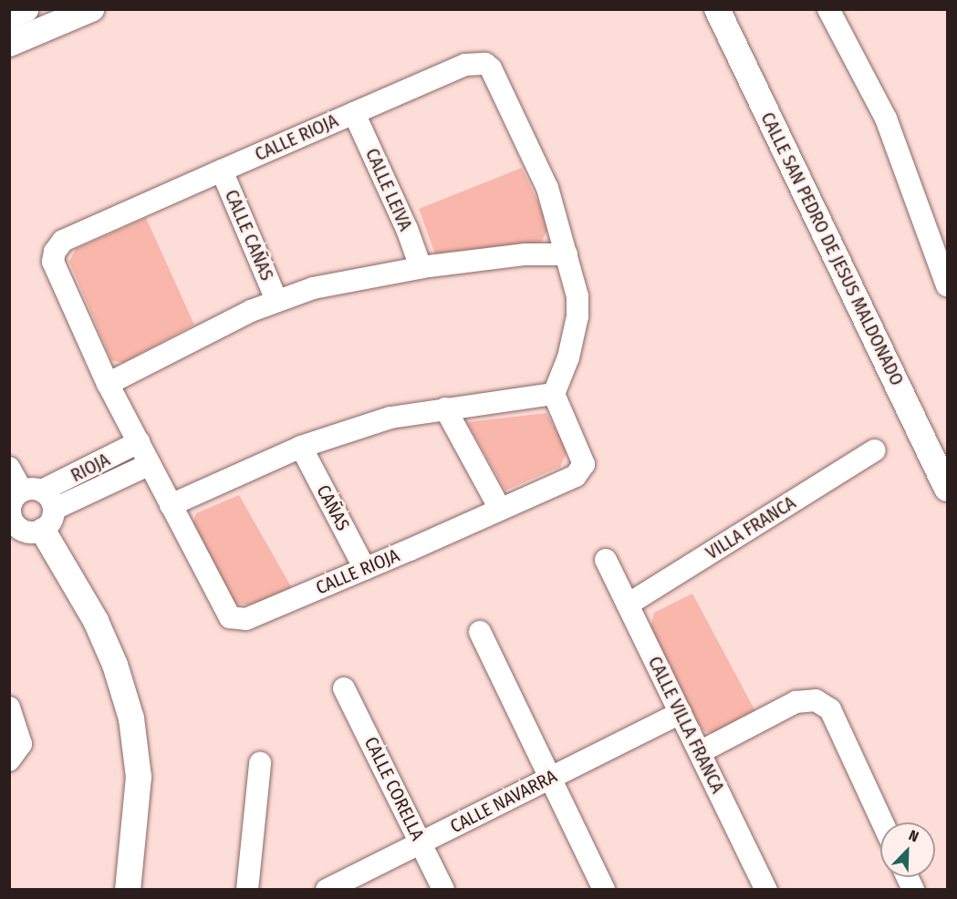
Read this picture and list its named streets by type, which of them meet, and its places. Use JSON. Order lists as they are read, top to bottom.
{
  "streets": {
    "street": [
      "CALLE RIOJA",
      "CALLE LEIVA",
      "CALLE CAÑAS",
      "CALLE SAN PEDRO DE JESUS MALDONADO",
      "RIOJA",
      "CAÑAS",
      "VILLA FRANCA",
      "CALLE VILLA FRANCA",
      "CALLE CORELLA",
      "CALLE NAVARRA"
    ]
  },
  "crossings": [
    ["CALLE RIOJA", "CALLE LEIVA"],
    ["CALLE RIOJA", "CALLE CAÑAS"],
    ["CALLE RIOJA", "RIOJA"],
    ["CALLE RIOJA", "CAÑAS"],
    ["VILLA FRANCA", "CALLE VILLA FRANCA"],
    ["CALLE VILLA FRANCA", "CALLE NAVARRA"],
    ["CALLE CORELLA", "CALLE NAVARRA"]
  ],
  "north": "top right"
}
